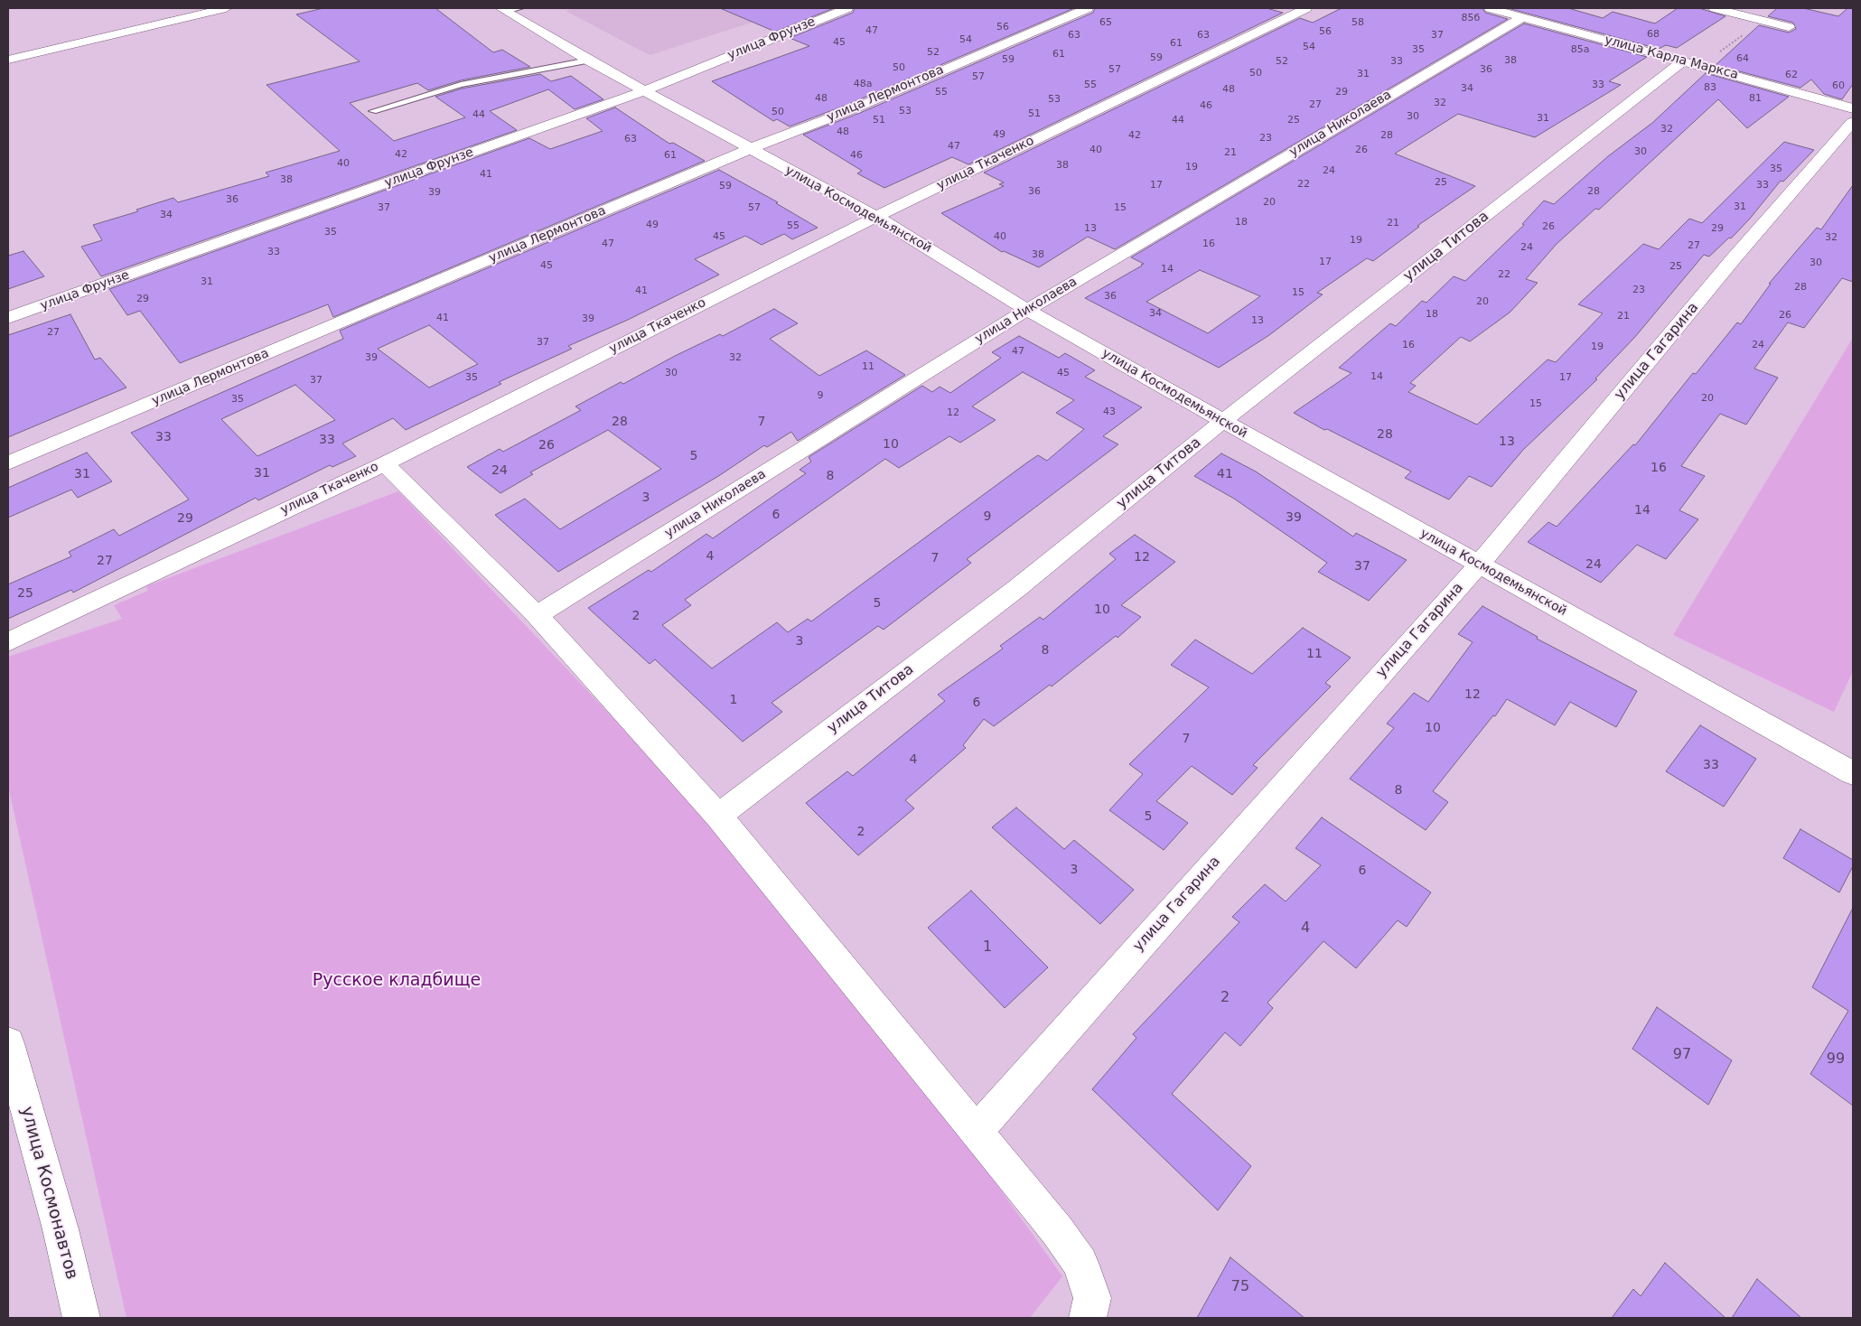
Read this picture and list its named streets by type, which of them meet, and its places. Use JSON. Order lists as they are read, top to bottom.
{
  "streets": {
    "street": [
      "улица Фрунзе",
      "улица Карла Маркса",
      "улица Лермонтова",
      "улица Николаева",
      "улица Ткаченко",
      "улица Космодемьянской",
      "улица Титова",
      "улица Гагарина",
      "улица Космонавтов"
    ]
  },
  "crossings": [
    ["улица Фрунзе", "улица Космодемьянской"],
    ["улица Карла Маркса", "улица Николаева"],
    ["улица Карла Маркса", "улица Титова"],
    ["улица Лермонтова", "улица Космодемьянской"],
    ["улица Николаева", "улица Космодемьянской"],
    ["улица Ткаченко", "улица Космодемьянской"],
    ["улица Космодемьянской", "улица Титова"],
    ["улица Космодемьянской", "улица Гагарина"]
  ],
  "parks": ["Русское кладбище"],
  "house_numbers": [
    "85б",
    "65",
    "58",
    "56",
    "47",
    "56",
    "68",
    "63",
    "63",
    "37",
    "54",
    "45",
    "61",
    "54",
    "35",
    "85а",
    "52",
    "61",
    "59",
    "64",
    "59",
    "38",
    "52",
    "33",
    "50",
    "57",
    "36",
    "50",
    "31",
    "62",
    "57",
    "48а",
    "55",
    "33",
    "60",
    "83",
    "34",
    "48",
    "55",
    "29",
    "48",
    "81",
    "53",
    "32",
    "27",
    "46",
    "53",
    "50",
    "51",
    "44",
    "30",
    "31",
    "51",
    "44",
    "25",
    "32",
    "48",
    "49",
    "42",
    "28",
    "23",
    "63",
    "47",
    "40",
    "26",
    "30",
    "21",
    "42",
    "61",
    "46",
    "40",
    "38",
    "19",
    "35",
    "24",
    "41",
    "38",
    "25",
    "22",
    "17",
    "33",
    "59",
    "36",
    "28",
    "39",
    "36",
    "20",
    "31",
    "37",
    "57",
    "15",
    "34",
    "18",
    "21",
    "49",
    "55",
    "26",
    "13",
    "29",
    "35",
    "45",
    "40",
    "32",
    "19",
    "47",
    "16",
    "27",
    "24",
    "33",
    "38",
    "17",
    "30",
    "45",
    "25",
    "14",
    "22",
    "31",
    "28",
    "23",
    "41",
    "15",
    "36",
    "29",
    "20",
    "34",
    "18",
    "26",
    "21",
    "41",
    "39",
    "13",
    "27",
    "37",
    "16",
    "24",
    "19",
    "47",
    "39",
    "32",
    "11",
    "30",
    "45",
    "14",
    "35",
    "17",
    "37",
    "9",
    "20",
    "35",
    "15",
    "43",
    "12",
    "28",
    "7",
    "28",
    "33",
    "33",
    "13",
    "10",
    "26",
    "5",
    "16",
    "24",
    "31",
    "31",
    "41",
    "8",
    "3",
    "14",
    "6",
    "9",
    "39",
    "29",
    "4",
    "12",
    "7",
    "27",
    "24",
    "37",
    "25",
    "5",
    "10",
    "2",
    "3",
    "8",
    "11",
    "12",
    "1",
    "6",
    "10",
    "7",
    "4",
    "33",
    "8",
    "5",
    "2",
    "3",
    "6",
    "4",
    "1",
    "2",
    "97",
    "99",
    "75"
  ]
}
